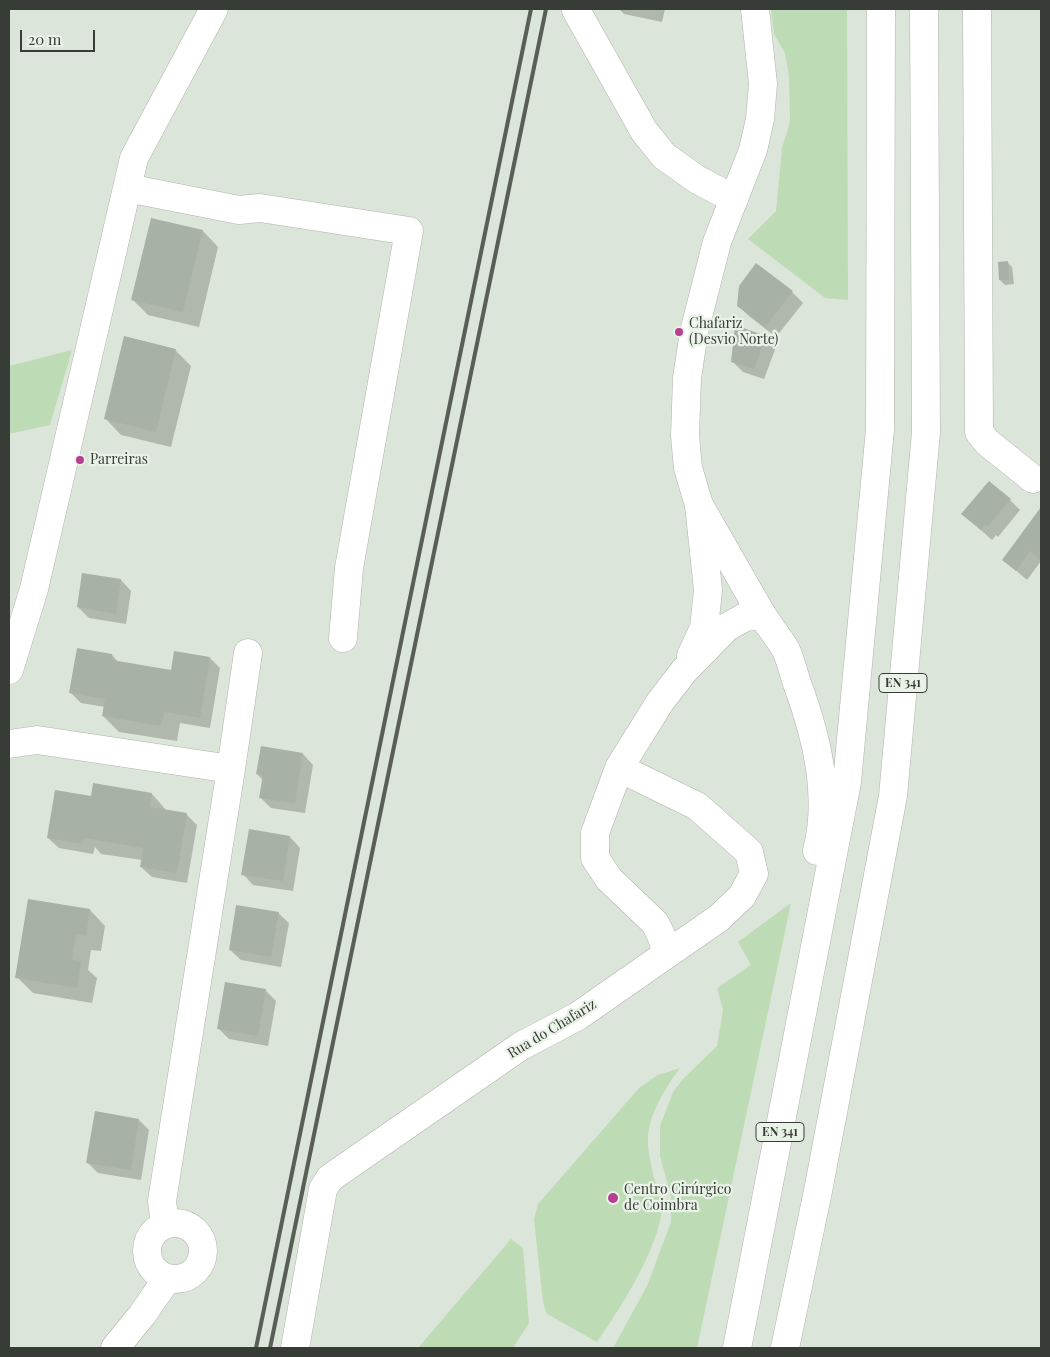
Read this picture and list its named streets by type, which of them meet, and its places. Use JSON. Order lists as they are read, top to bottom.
{
  "streets": {
    "main road": ["EN 341", "Rua do Chafariz"]
  },
  "places": ["Chafariz (Desvio Norte)", "Parreiras", "Centro Cirúrgico de Coimbra"],
  "scale_bar": "20 m"
}
